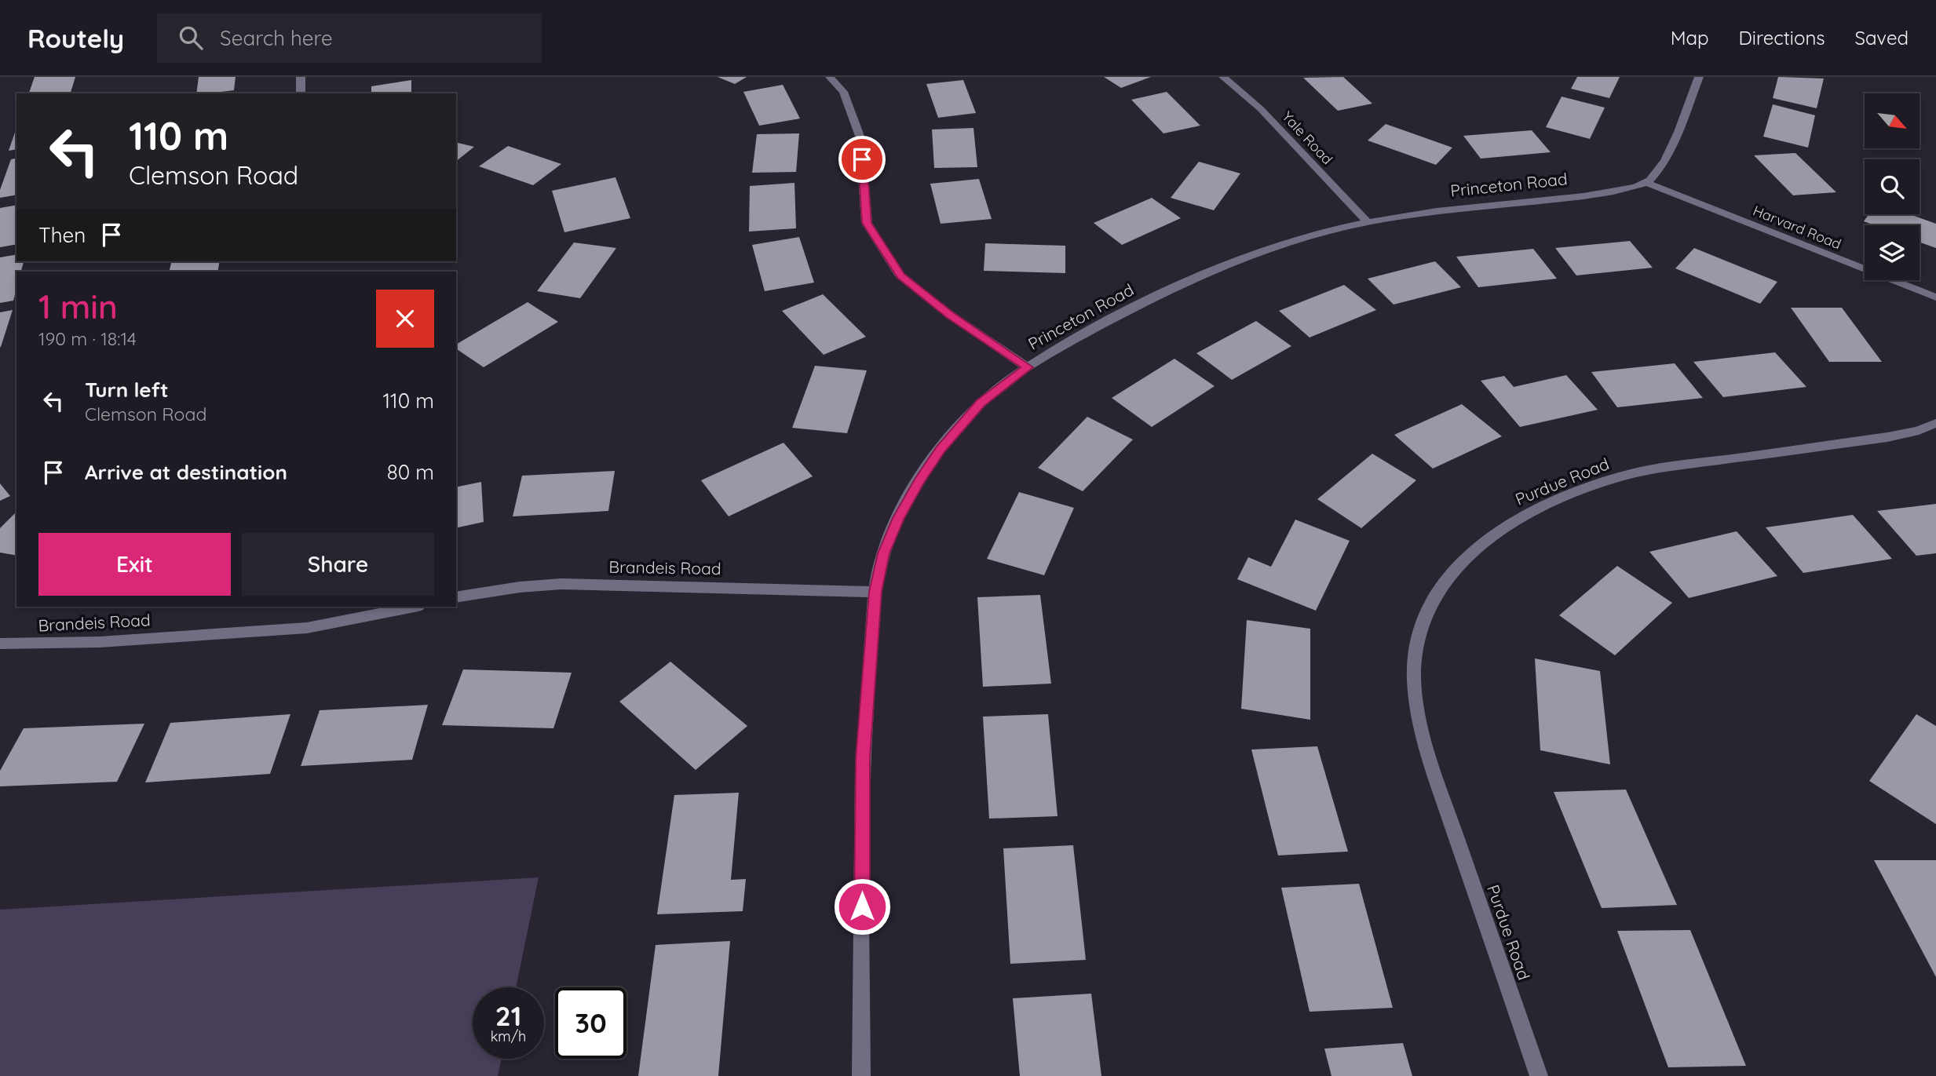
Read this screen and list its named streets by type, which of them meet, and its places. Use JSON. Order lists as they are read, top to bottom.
{
  "streets": {
    "street": [
      "Yale Road",
      "Princeton Road",
      "Harvard Road",
      "Purdue Road",
      "Brandeis Road"
    ]
  },
  "crossings": [
    ["Yale Road", "Princeton Road"],
    ["Princeton Road", "Harvard Road"],
    ["Princeton Road", "Brandeis Road"]
  ],
  "north": "bottom right",
  "page": {
    "header": "Routely",
    "search": "Search here",
    "nav": ["Map", "Directions", "Saved"],
    "turn": ["110 m", "Clemson Road"],
    "then": "Then",
    "heading": ["1 min", "190 m · 18:14"],
    "list": [
      {
        "name": "Turn left",
        "note": "Clemson Road",
        "value": "110 m"
      },
      {
        "name": "Arrive at destination",
        "value": "80 m"
      }
    ],
    "buttons": ["Exit", "Share"],
    "speed": "21 km/h",
    "limit": "30"
  }
}
